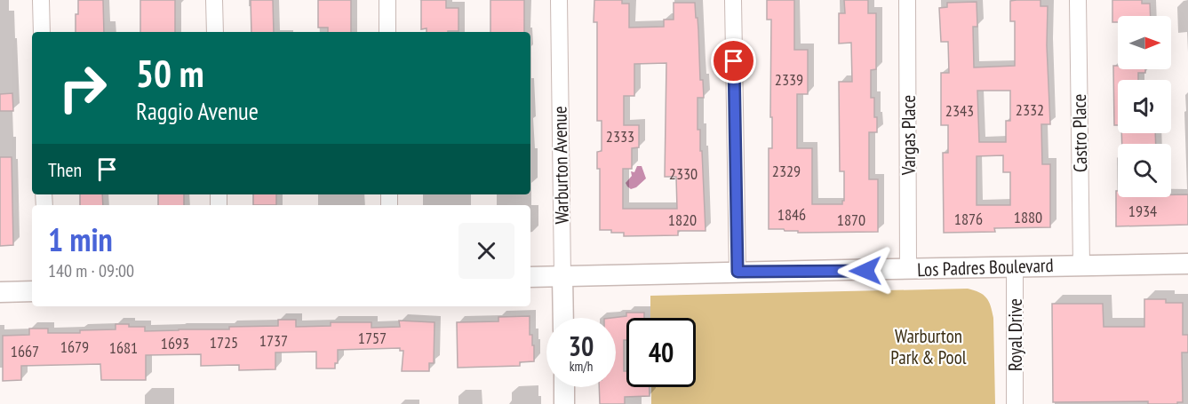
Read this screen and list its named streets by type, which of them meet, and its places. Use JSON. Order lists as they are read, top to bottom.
{
  "streets": {
    "street": [
      "Castro Place",
      "Vargas Place",
      "Warburton Avenue",
      "Los Padres Boulevard",
      "Royal Drive"
    ]
  },
  "crossings": [
    ["Castro Place", "Los Padres Boulevard"],
    ["Vargas Place", "Los Padres Boulevard"],
    ["Warburton Avenue", "Los Padres Boulevard"],
    ["Los Padres Boulevard", "Royal Drive"]
  ],
  "parks": ["Warburton Park & Pool"],
  "house_numbers": [
    "2339",
    "2332",
    "2343",
    "2333",
    "2329",
    "2330",
    "1934",
    "1846",
    "1880",
    "1876",
    "1820",
    "1870",
    "1757",
    "1737",
    "1725",
    "1693",
    "1679",
    "1681",
    "1667"
  ],
  "north": "right",
  "page": {
    "turn": ["50 m", "Raggio Avenue"],
    "then": "Then",
    "heading": ["1 min", "140 m · 09:00"],
    "speed": "30 km/h",
    "limit": "40"
  }
}
